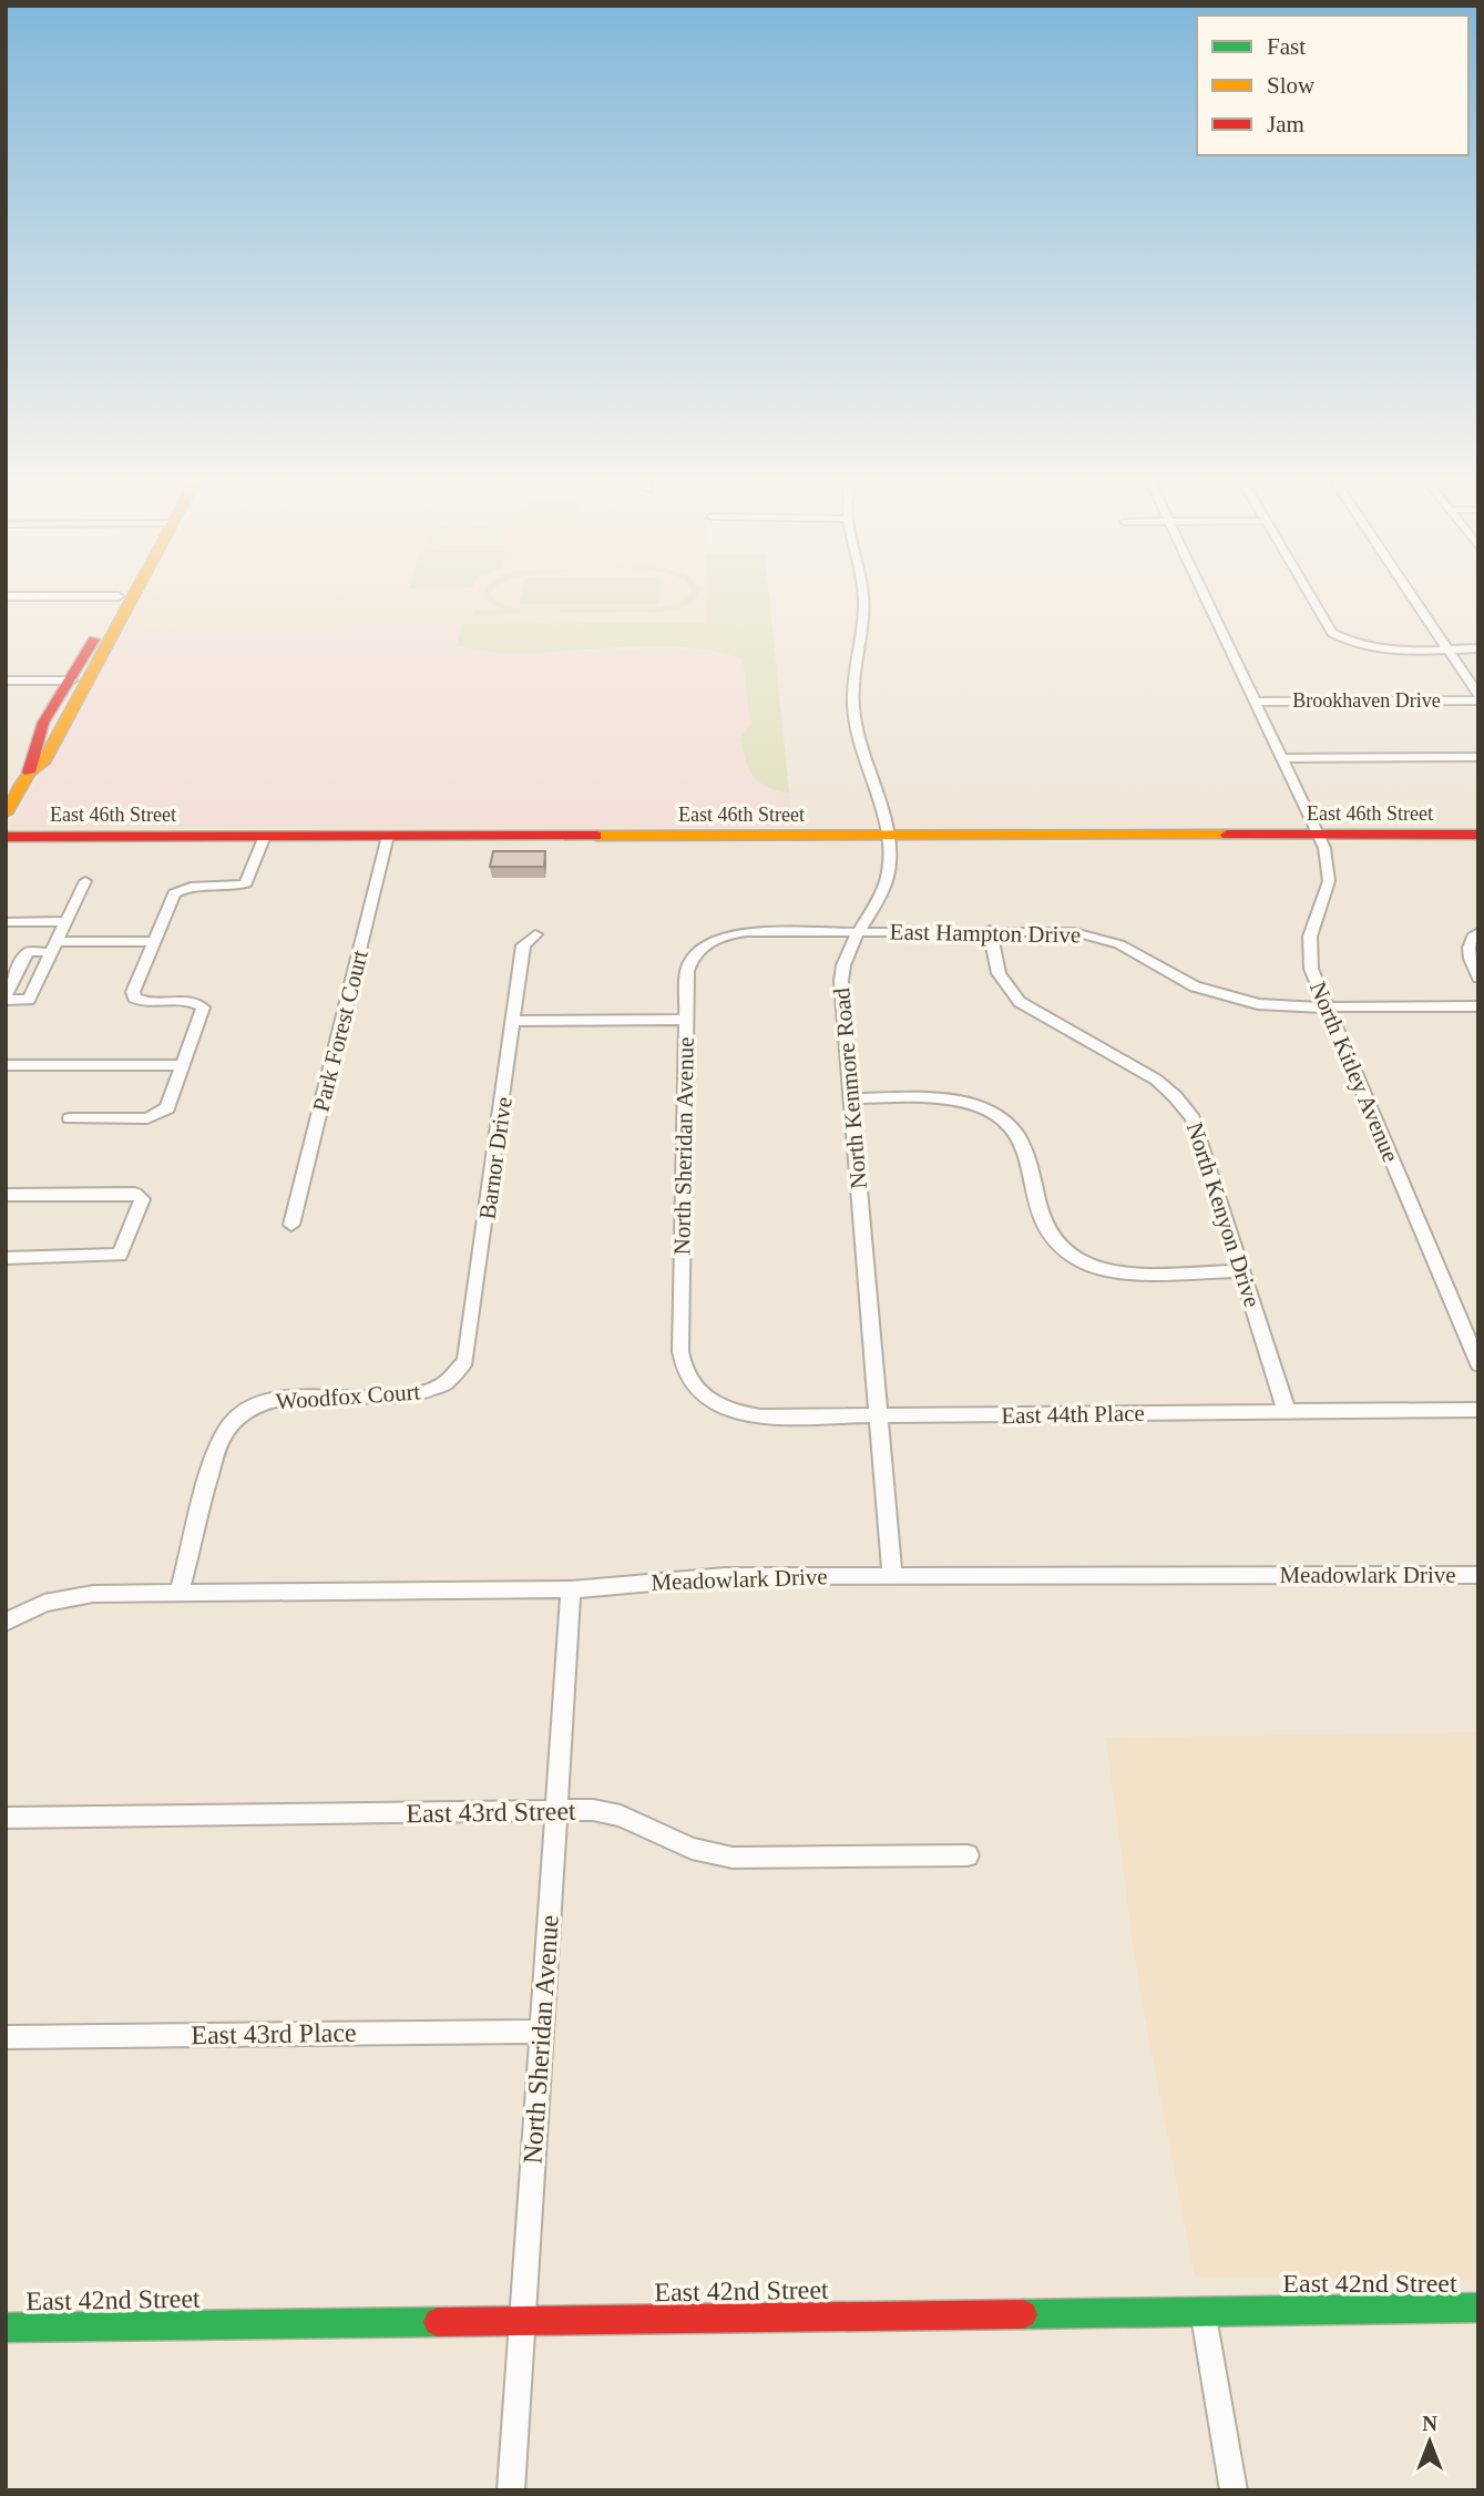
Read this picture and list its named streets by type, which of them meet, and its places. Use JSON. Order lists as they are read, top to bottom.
{
  "streets": {
    "main road": ["East 46th Street", "East 42nd Street"],
    "street": [
      "Brookhaven Drive",
      "East Hampton Drive",
      "Park Forest Court",
      "North Kitley Avenue",
      "North Kenmore Road",
      "North Sheridan Avenue",
      "Barnor Drive",
      "North Kenyon Drive",
      "Woodfox Court",
      "East 44th Place",
      "Meadowlark Drive",
      "East 43rd Street",
      "East 43rd Place"
    ]
  },
  "crossings": [
    ["Brookhaven Drive", "North Kitley Avenue"],
    ["East 46th Street", "Park Forest Court"],
    ["East 46th Street", "North Kitley Avenue"],
    ["East 46th Street", "North Kenmore Road"],
    ["East Hampton Drive", "North Kitley Avenue"],
    ["East Hampton Drive", "North Kenmore Road"],
    ["East Hampton Drive", "North Sheridan Avenue"],
    ["East Hampton Drive", "North Kenyon Drive"],
    ["North Kenmore Road", "East 44th Place"],
    ["North Kenmore Road", "Meadowlark Drive"],
    ["North Sheridan Avenue", "East 44th Place"],
    ["North Sheridan Avenue", "Meadowlark Drive"],
    ["North Sheridan Avenue", "East 43rd Street"],
    ["North Sheridan Avenue", "East 43rd Place"],
    ["North Sheridan Avenue", "East 42nd Street"],
    ["Barnor Drive", "Woodfox Court"],
    ["North Kenyon Drive", "East 44th Place"],
    ["Woodfox Court", "Meadowlark Drive"]
  ],
  "legend": ["Fast", "Slow", "Jam"],
  "north": "top"
}
